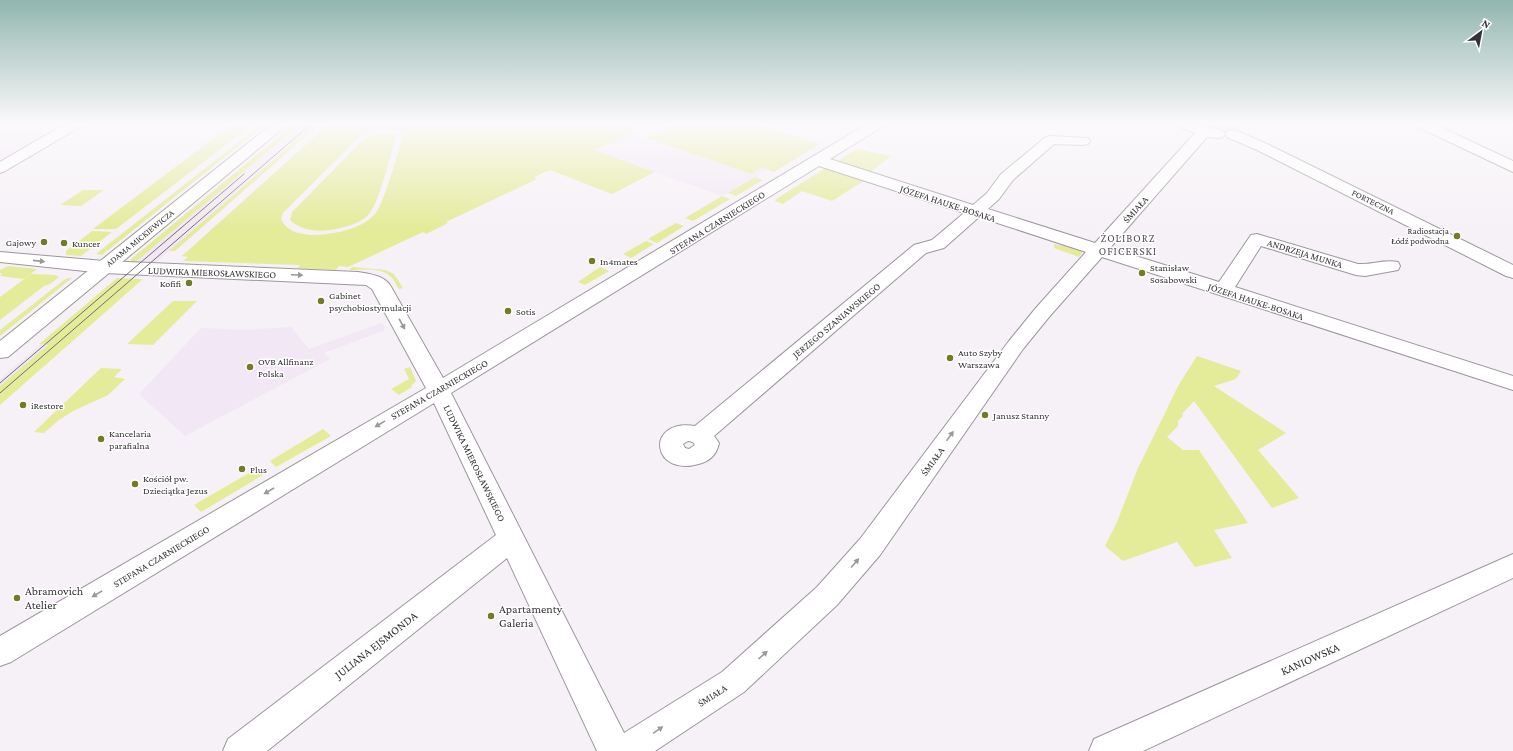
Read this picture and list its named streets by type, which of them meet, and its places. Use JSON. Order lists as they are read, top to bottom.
{
  "streets": {
    "street": [
      "FORTECZNA",
      "JÓZEFA HAUKE-BOSAKA",
      "ŚMIAŁA",
      "STEFANA CZARNIECKIEGO",
      "ADAMA MICKIEWICZA",
      "ANDRZEJA MUNKA",
      "LUDWIKA MIEROSŁAWSKIEGO",
      "JERZEGO SZANIAWSKIEGO",
      "JULIANA EJSMONDA",
      "KANIOWSKA"
    ]
  },
  "crossings": [
    ["JÓZEFA HAUKE-BOSAKA", "ŚMIAŁA"],
    ["JÓZEFA HAUKE-BOSAKA", "STEFANA CZARNIECKIEGO"],
    ["JÓZEFA HAUKE-BOSAKA", "ANDRZEJA MUNKA"],
    ["JÓZEFA HAUKE-BOSAKA", "JERZEGO SZANIAWSKIEGO"],
    ["STEFANA CZARNIECKIEGO", "LUDWIKA MIEROSŁAWSKIEGO"],
    ["ADAMA MICKIEWICZA", "LUDWIKA MIEROSŁAWSKIEGO"],
    ["LUDWIKA MIEROSŁAWSKIEGO", "JULIANA EJSMONDA"]
  ],
  "one_way": ["ŚMIAŁA", "STEFANA CZARNIECKIEGO", "LUDWIKA MIEROSŁAWSKIEGO"],
  "districts": ["ŻOLIBORZ OFICERSKI"],
  "places": [
    "Radiostacja Łódź podwodna",
    "Gajowy",
    "Kuncer",
    "In4mates",
    "Stanisław Sosabowski",
    "Kofifi",
    "Gabinet psychobiostymulacji",
    "Sotis",
    "Auto Szyby Warszawa",
    "OVB Allfinanz Polska",
    "iRestore",
    "Janusz Stanny",
    "Kancelaria parafialna",
    "Plus",
    "Kościół pw. Dzieciątka Jezus",
    "Abramovich Atelier",
    "Apartamenty Galeria"
  ],
  "north": "top right"
}
